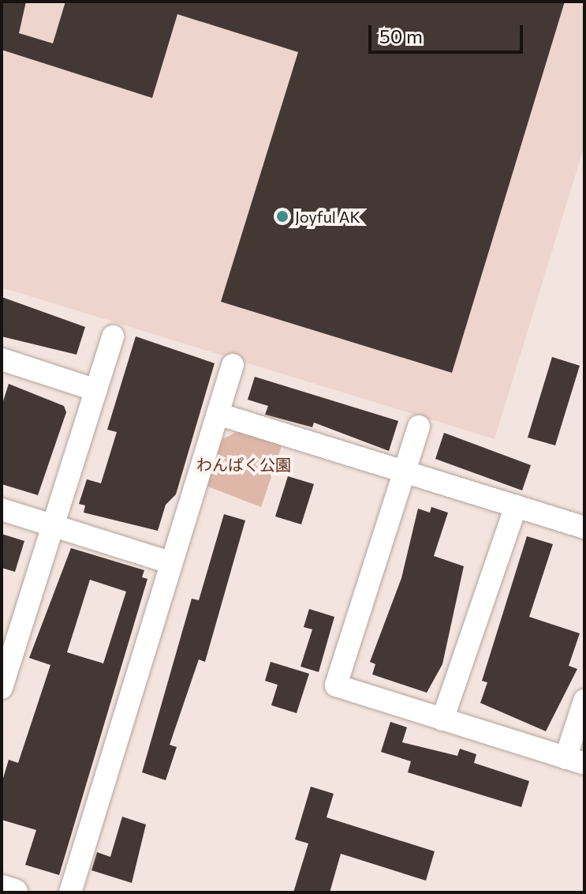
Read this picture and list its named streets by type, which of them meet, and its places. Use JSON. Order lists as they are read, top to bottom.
{
  "parks": ["わんぱく公園"],
  "places": ["Joyful AK"],
  "scale_bar": "50 m"
}
